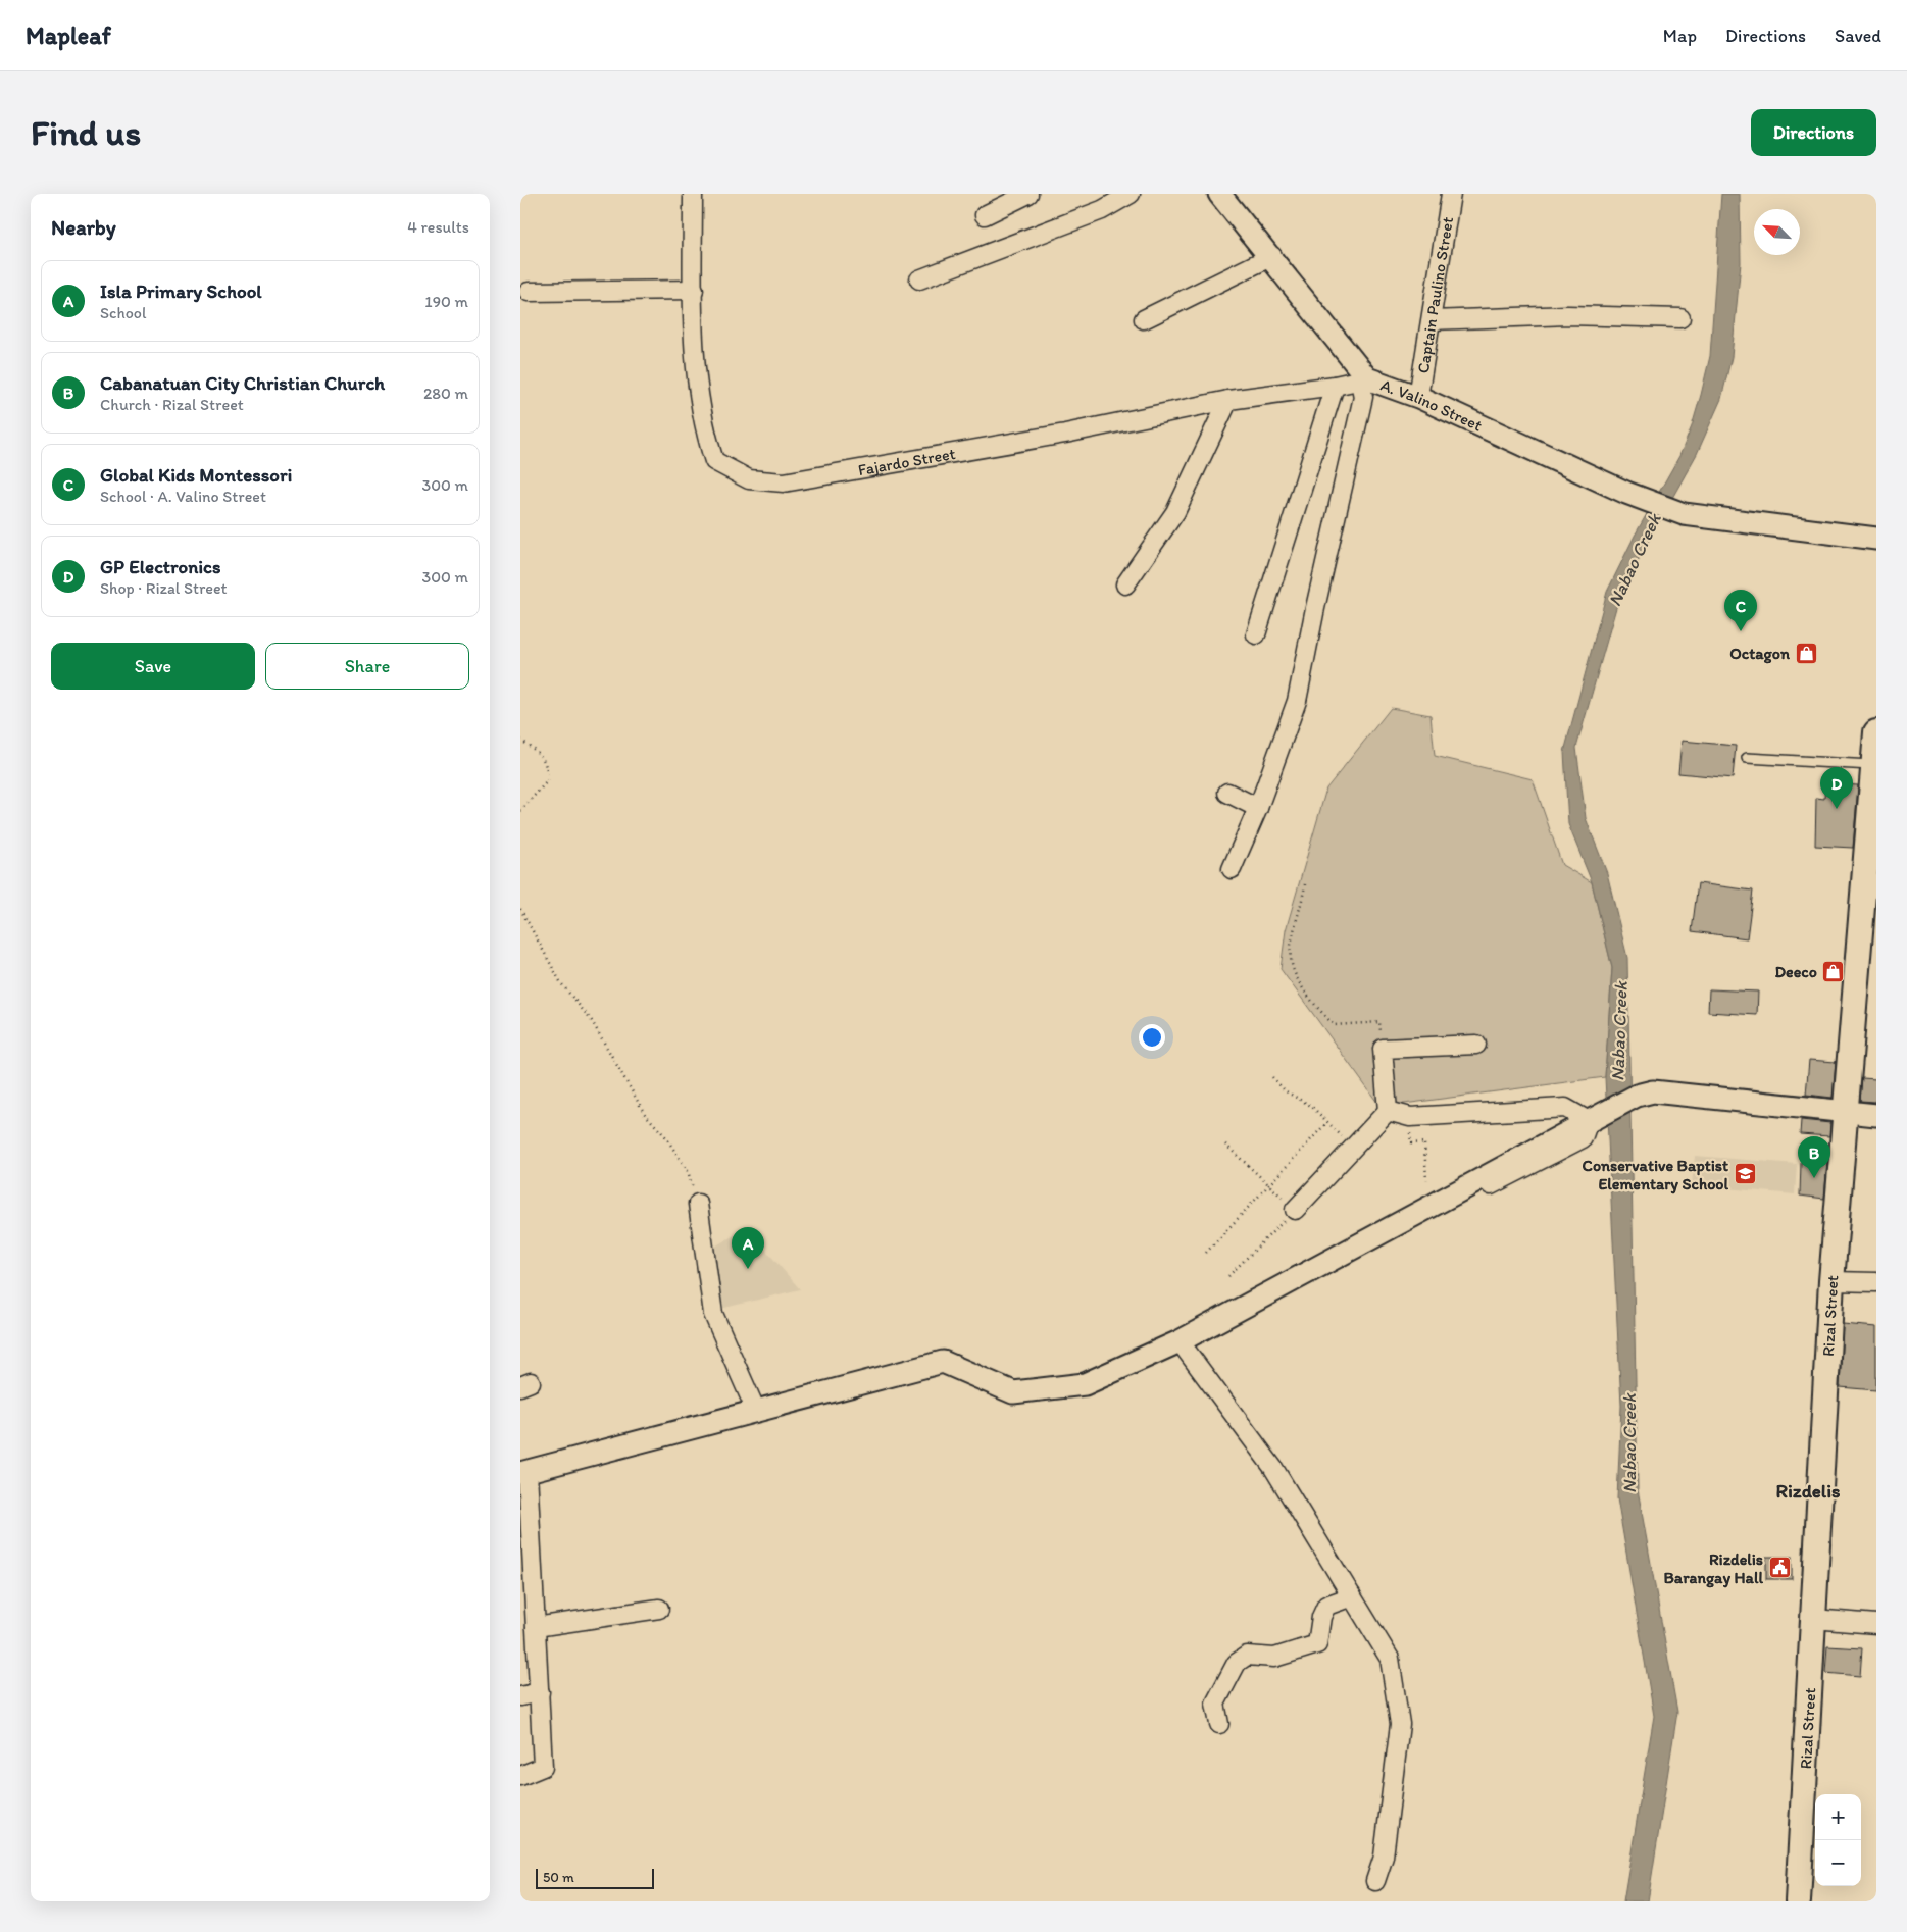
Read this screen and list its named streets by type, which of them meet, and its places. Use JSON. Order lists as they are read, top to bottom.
{
  "streets": {
    "main road": ["Rizal Street"],
    "street": ["Captain Paulino Street", "A. Valino Street", "Fajardo Street"]
  },
  "crossings": [
    ["Captain Paulino Street", "A. Valino Street"],
    ["A. Valino Street", "Fajardo Street"]
  ],
  "districts": ["Rizdelis"],
  "water": ["Nabao Creek"],
  "places": {
    "shop": ["Octagon", "Deeco"],
    "school or university": ["Conservative Baptist Elementary School"],
    "public building": ["Rizdelis Barangay Hall"]
  },
  "scale_bar": "50 m",
  "north": "top left",
  "page": {
    "header": "Mapleaf",
    "nav": ["Map", "Directions", "Saved"],
    "buttons": [
      "Directions",
      ["Save", "Share"]
    ],
    "title": "Find us",
    "heading": ["Nearby", "4 results"],
    "list": [
      {
        "mark": "A",
        "name": "Isla Primary School",
        "note": "School",
        "value": "190 m"
      },
      {
        "mark": "B",
        "name": "Cabanatuan City Christian Church",
        "note": "Church · Rizal Street",
        "value": "280 m"
      },
      {
        "mark": "C",
        "name": "Global Kids Montessori",
        "note": "School · A. Valino Street",
        "value": "300 m"
      },
      {
        "mark": "D",
        "name": "GP Electronics",
        "note": "Shop · Rizal Street",
        "value": "300 m"
      }
    ],
    "pins": [
      "C",
      "D",
      "B",
      "A"
    ],
    "map_buttons": ["+", "−"],
    "scale": "50 m"
  }
}
